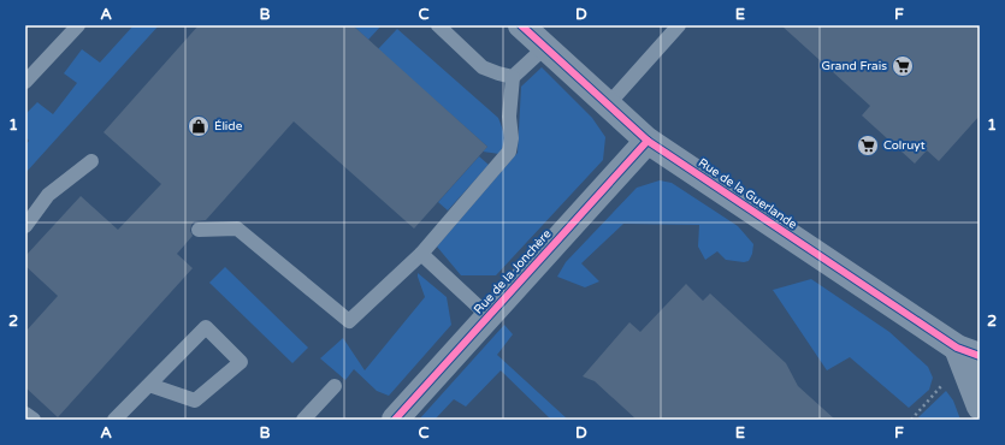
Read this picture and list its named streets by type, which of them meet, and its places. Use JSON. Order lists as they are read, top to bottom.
{
  "streets": {
    "street": ["Rue de la Guerlande", "Rue de la Jonchère"]
  },
  "crossings": [
    ["Rue de la Guerlande", "Rue de la Jonchère"]
  ],
  "places": {
    "supermarket": ["Grand Frais", "Colruyt"],
    "shop": ["Élide"]
  },
  "grid": {
    "columns": [
      "A",
      "B",
      "C",
      "D",
      "E",
      "F"
    ],
    "rows": ["1", "2"]
  }
}
